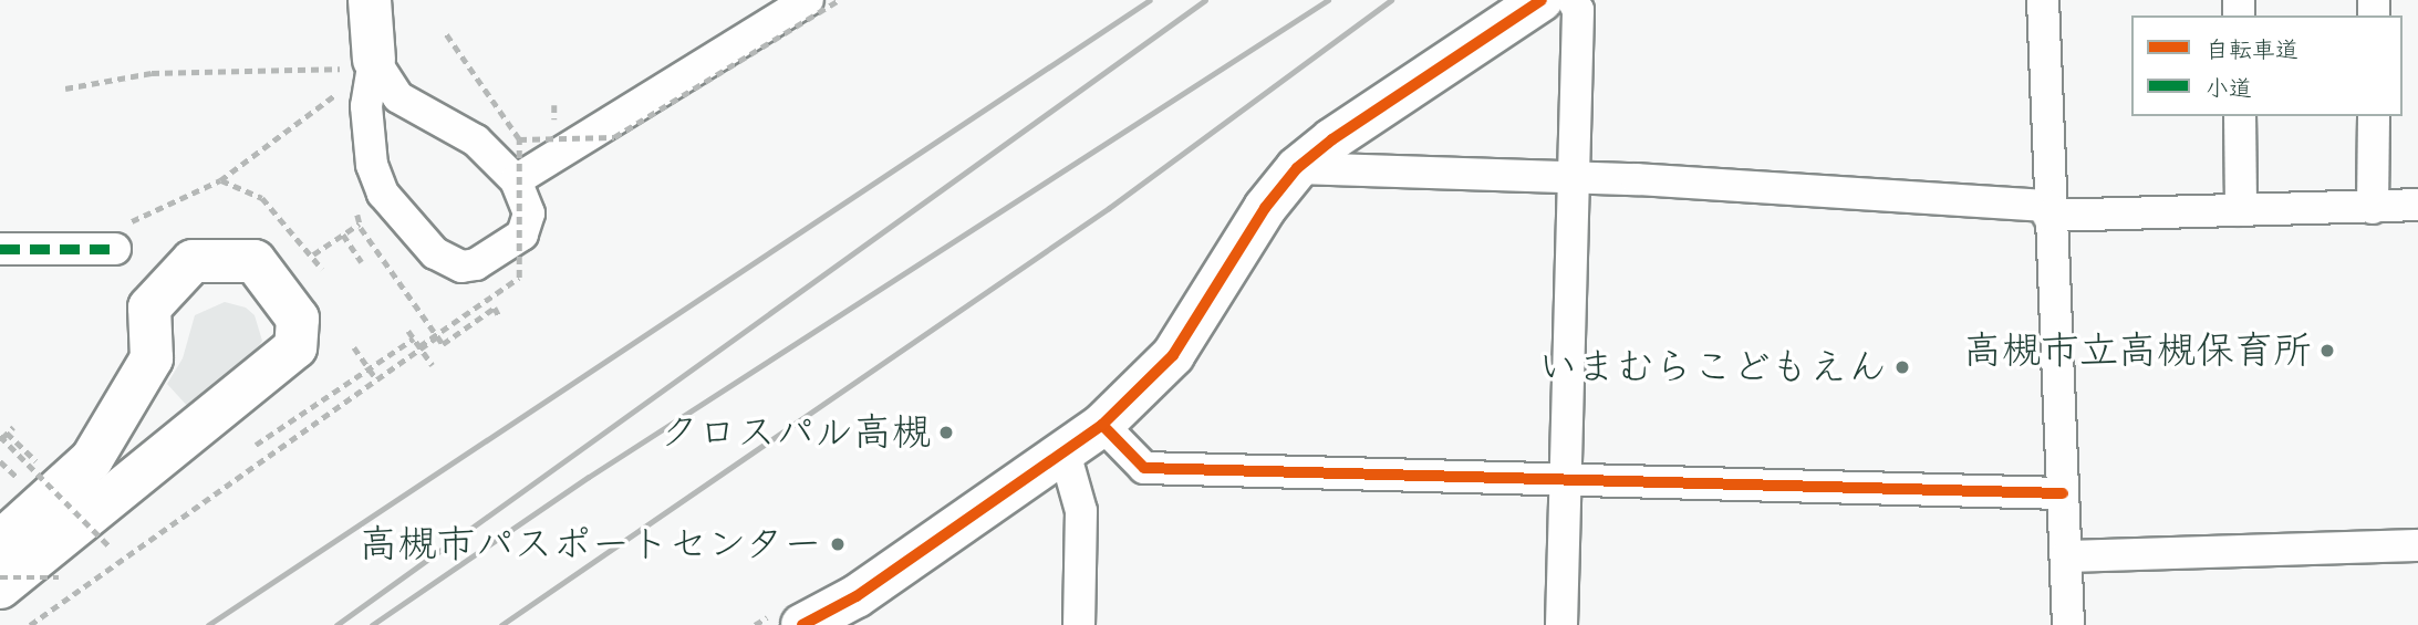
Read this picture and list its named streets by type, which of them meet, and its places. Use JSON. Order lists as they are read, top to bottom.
{
  "places": [
    "高槻市立高槻保育所",
    "いまむらこどもえん",
    "クロスパル高槻",
    "高槻市パスポートセンター"
  ],
  "legend": ["自転車道", "小道"]
}
